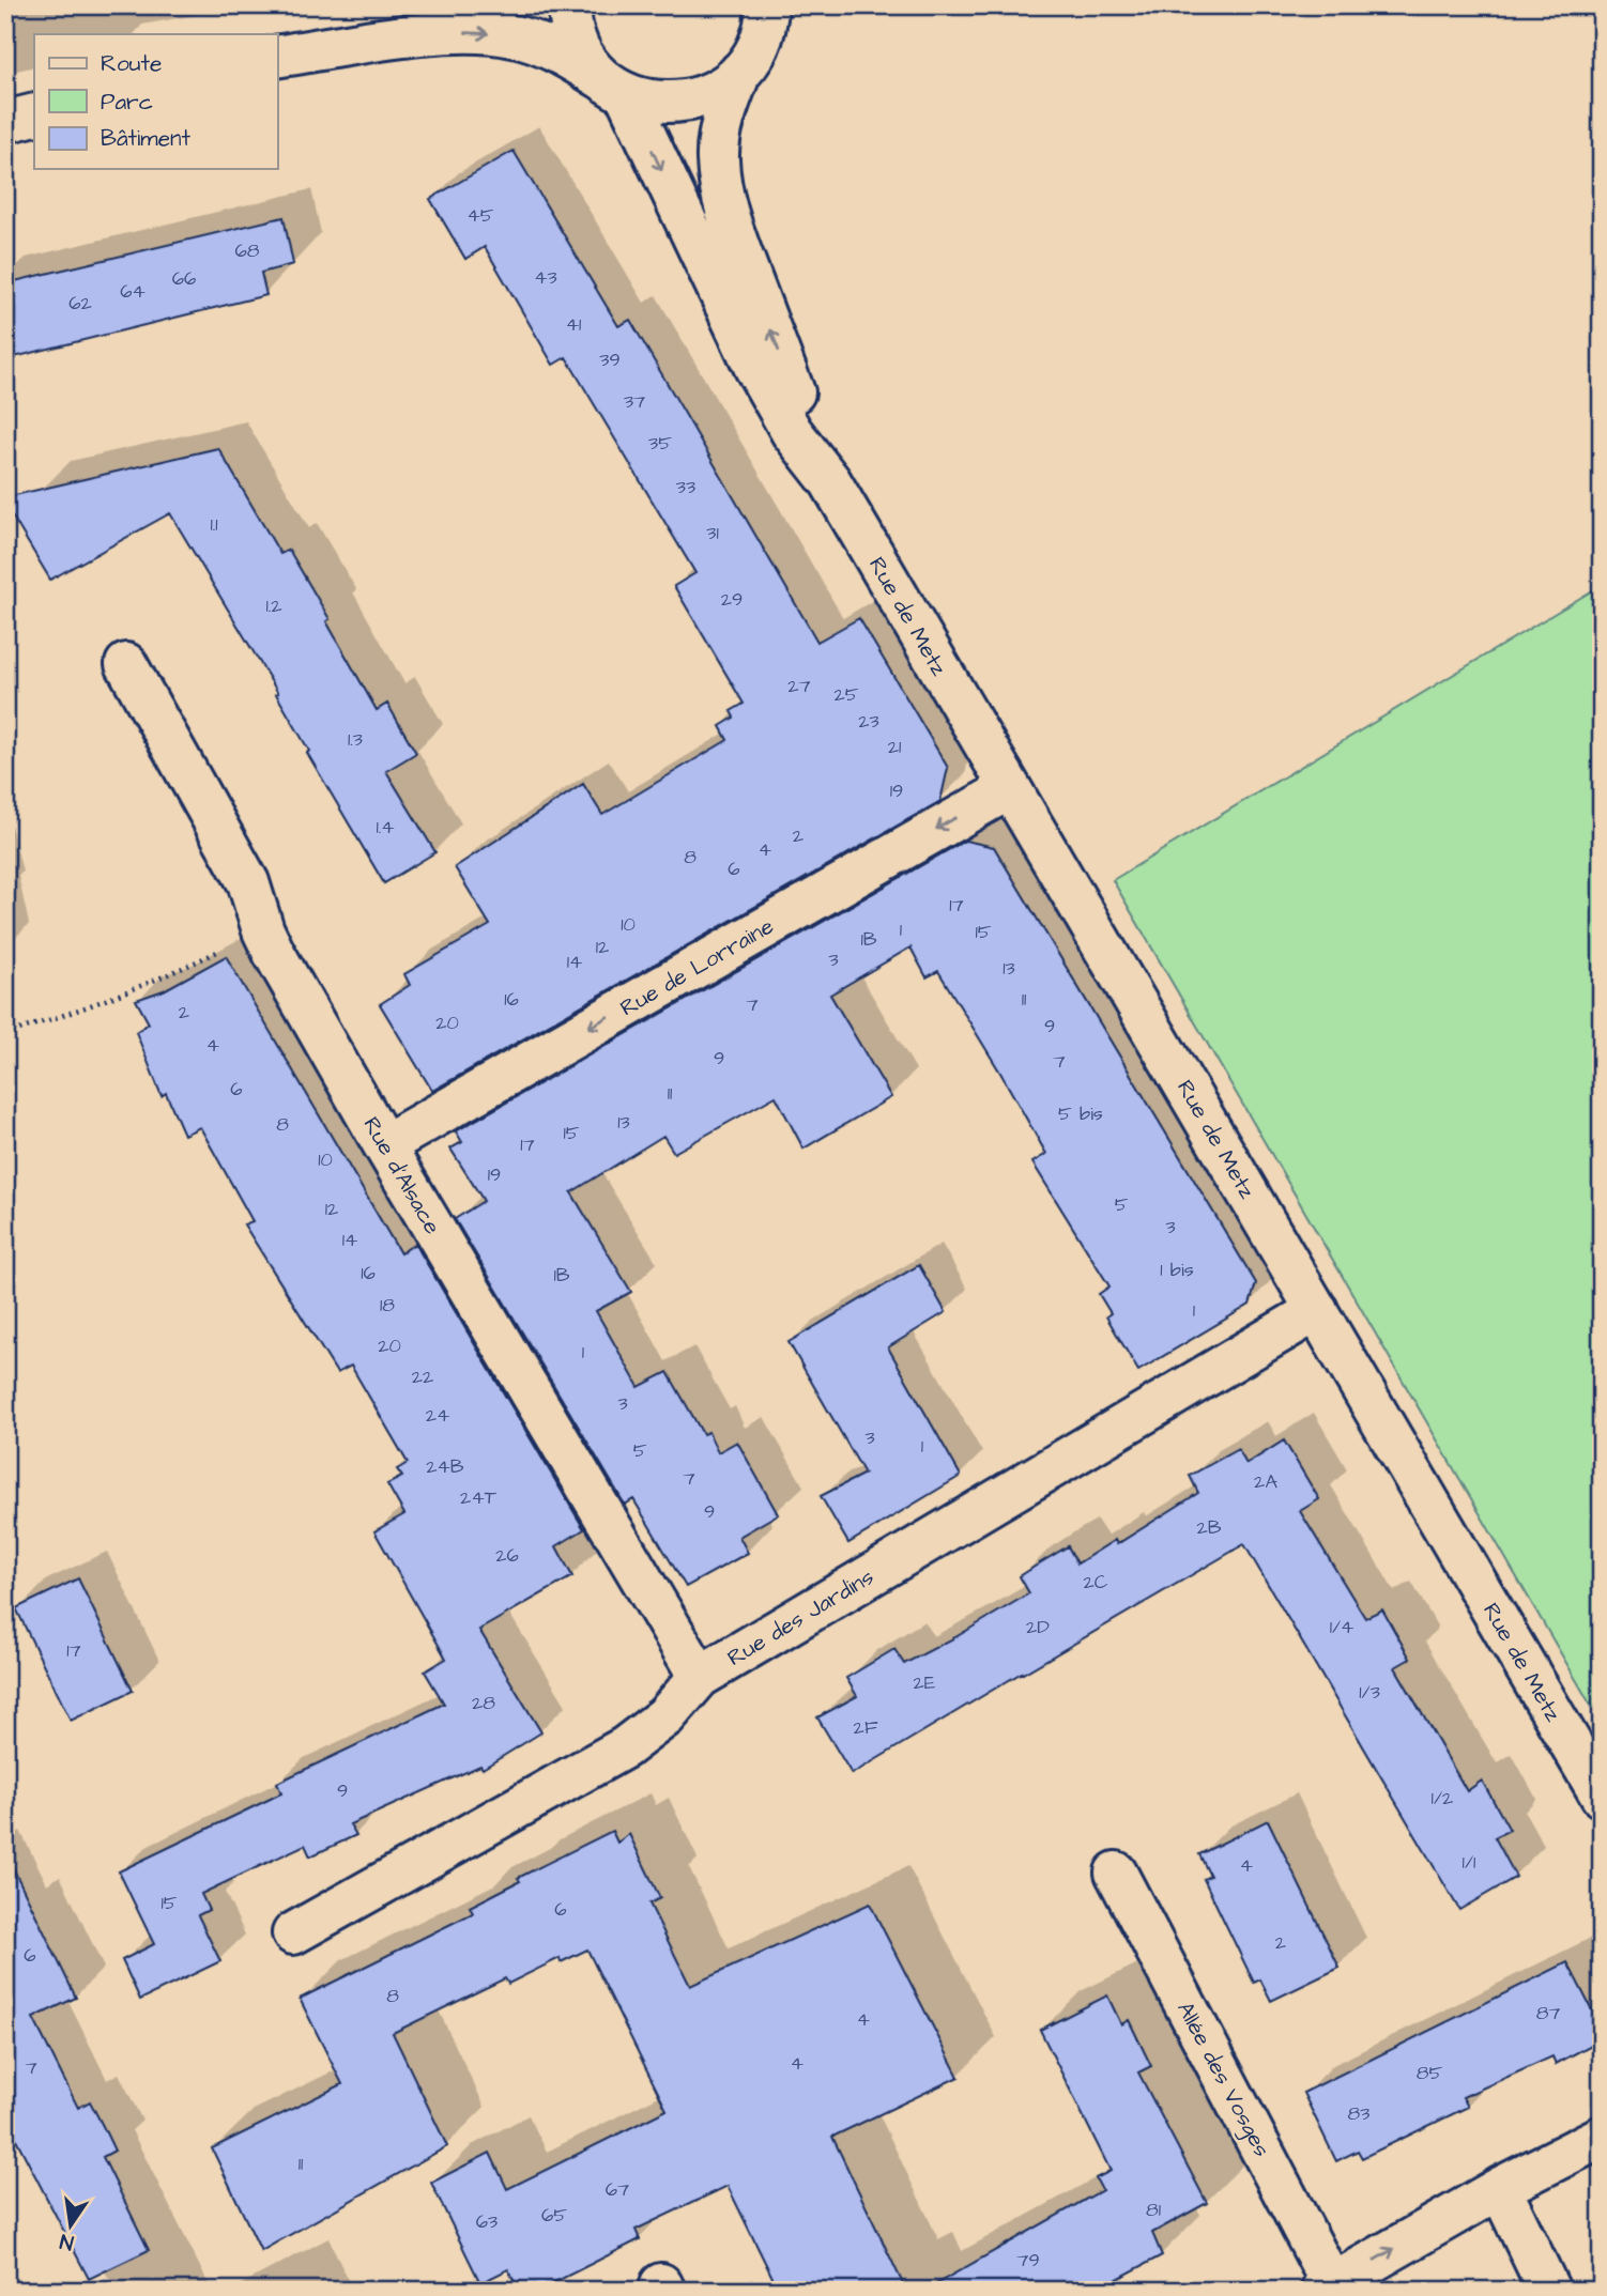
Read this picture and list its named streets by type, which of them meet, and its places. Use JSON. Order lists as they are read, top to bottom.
{
  "streets": {
    "street": [
      "Rue de Metz",
      "Rue de Lorraine",
      "Rue d'Alsace",
      "Rue des Jardins",
      "Allée des Vosges"
    ]
  },
  "crossings": [
    ["Rue de Metz", "Rue de Lorraine"],
    ["Rue de Metz", "Rue des Jardins"],
    ["Rue de Lorraine", "Rue d'Alsace"],
    ["Rue d'Alsace", "Rue des Jardins"]
  ],
  "one_way": ["Rue de Lorraine"],
  "house_numbers": [
    "45",
    "68",
    "43",
    "66",
    "64",
    "62",
    "41",
    "39",
    "37",
    "35",
    "33",
    "1.1",
    "31",
    "29",
    "1.2",
    "27",
    "25",
    "23",
    "1.3",
    "21",
    "19",
    "1.4",
    "2",
    "4",
    "8",
    "6",
    "17",
    "10",
    "1",
    "15",
    "1B",
    "12",
    "3",
    "14",
    "13",
    "16",
    "11",
    "7",
    "2",
    "20",
    "9",
    "4",
    "9",
    "7",
    "6",
    "11",
    "5 bis",
    "13",
    "8",
    "15",
    "17",
    "10",
    "19",
    "5",
    "12",
    "3",
    "14",
    "1 bis",
    "16",
    "1B",
    "18",
    "1",
    "20",
    "1",
    "22",
    "3",
    "24",
    "3",
    "1",
    "5",
    "24B",
    "7",
    "2A",
    "24T",
    "9",
    "2B",
    "26",
    "2C",
    "2D",
    "1/4",
    "17",
    "2E",
    "1/3",
    "28",
    "2F",
    "9",
    "1/2",
    "1/1",
    "4",
    "15",
    "6",
    "2",
    "6",
    "8",
    "87",
    "4",
    "4",
    "7",
    "85",
    "83",
    "11",
    "67",
    "81",
    "65",
    "63",
    "79"
  ],
  "legend": ["Route", "Parc", "Bâtiment"],
  "north": "bottom"
}
